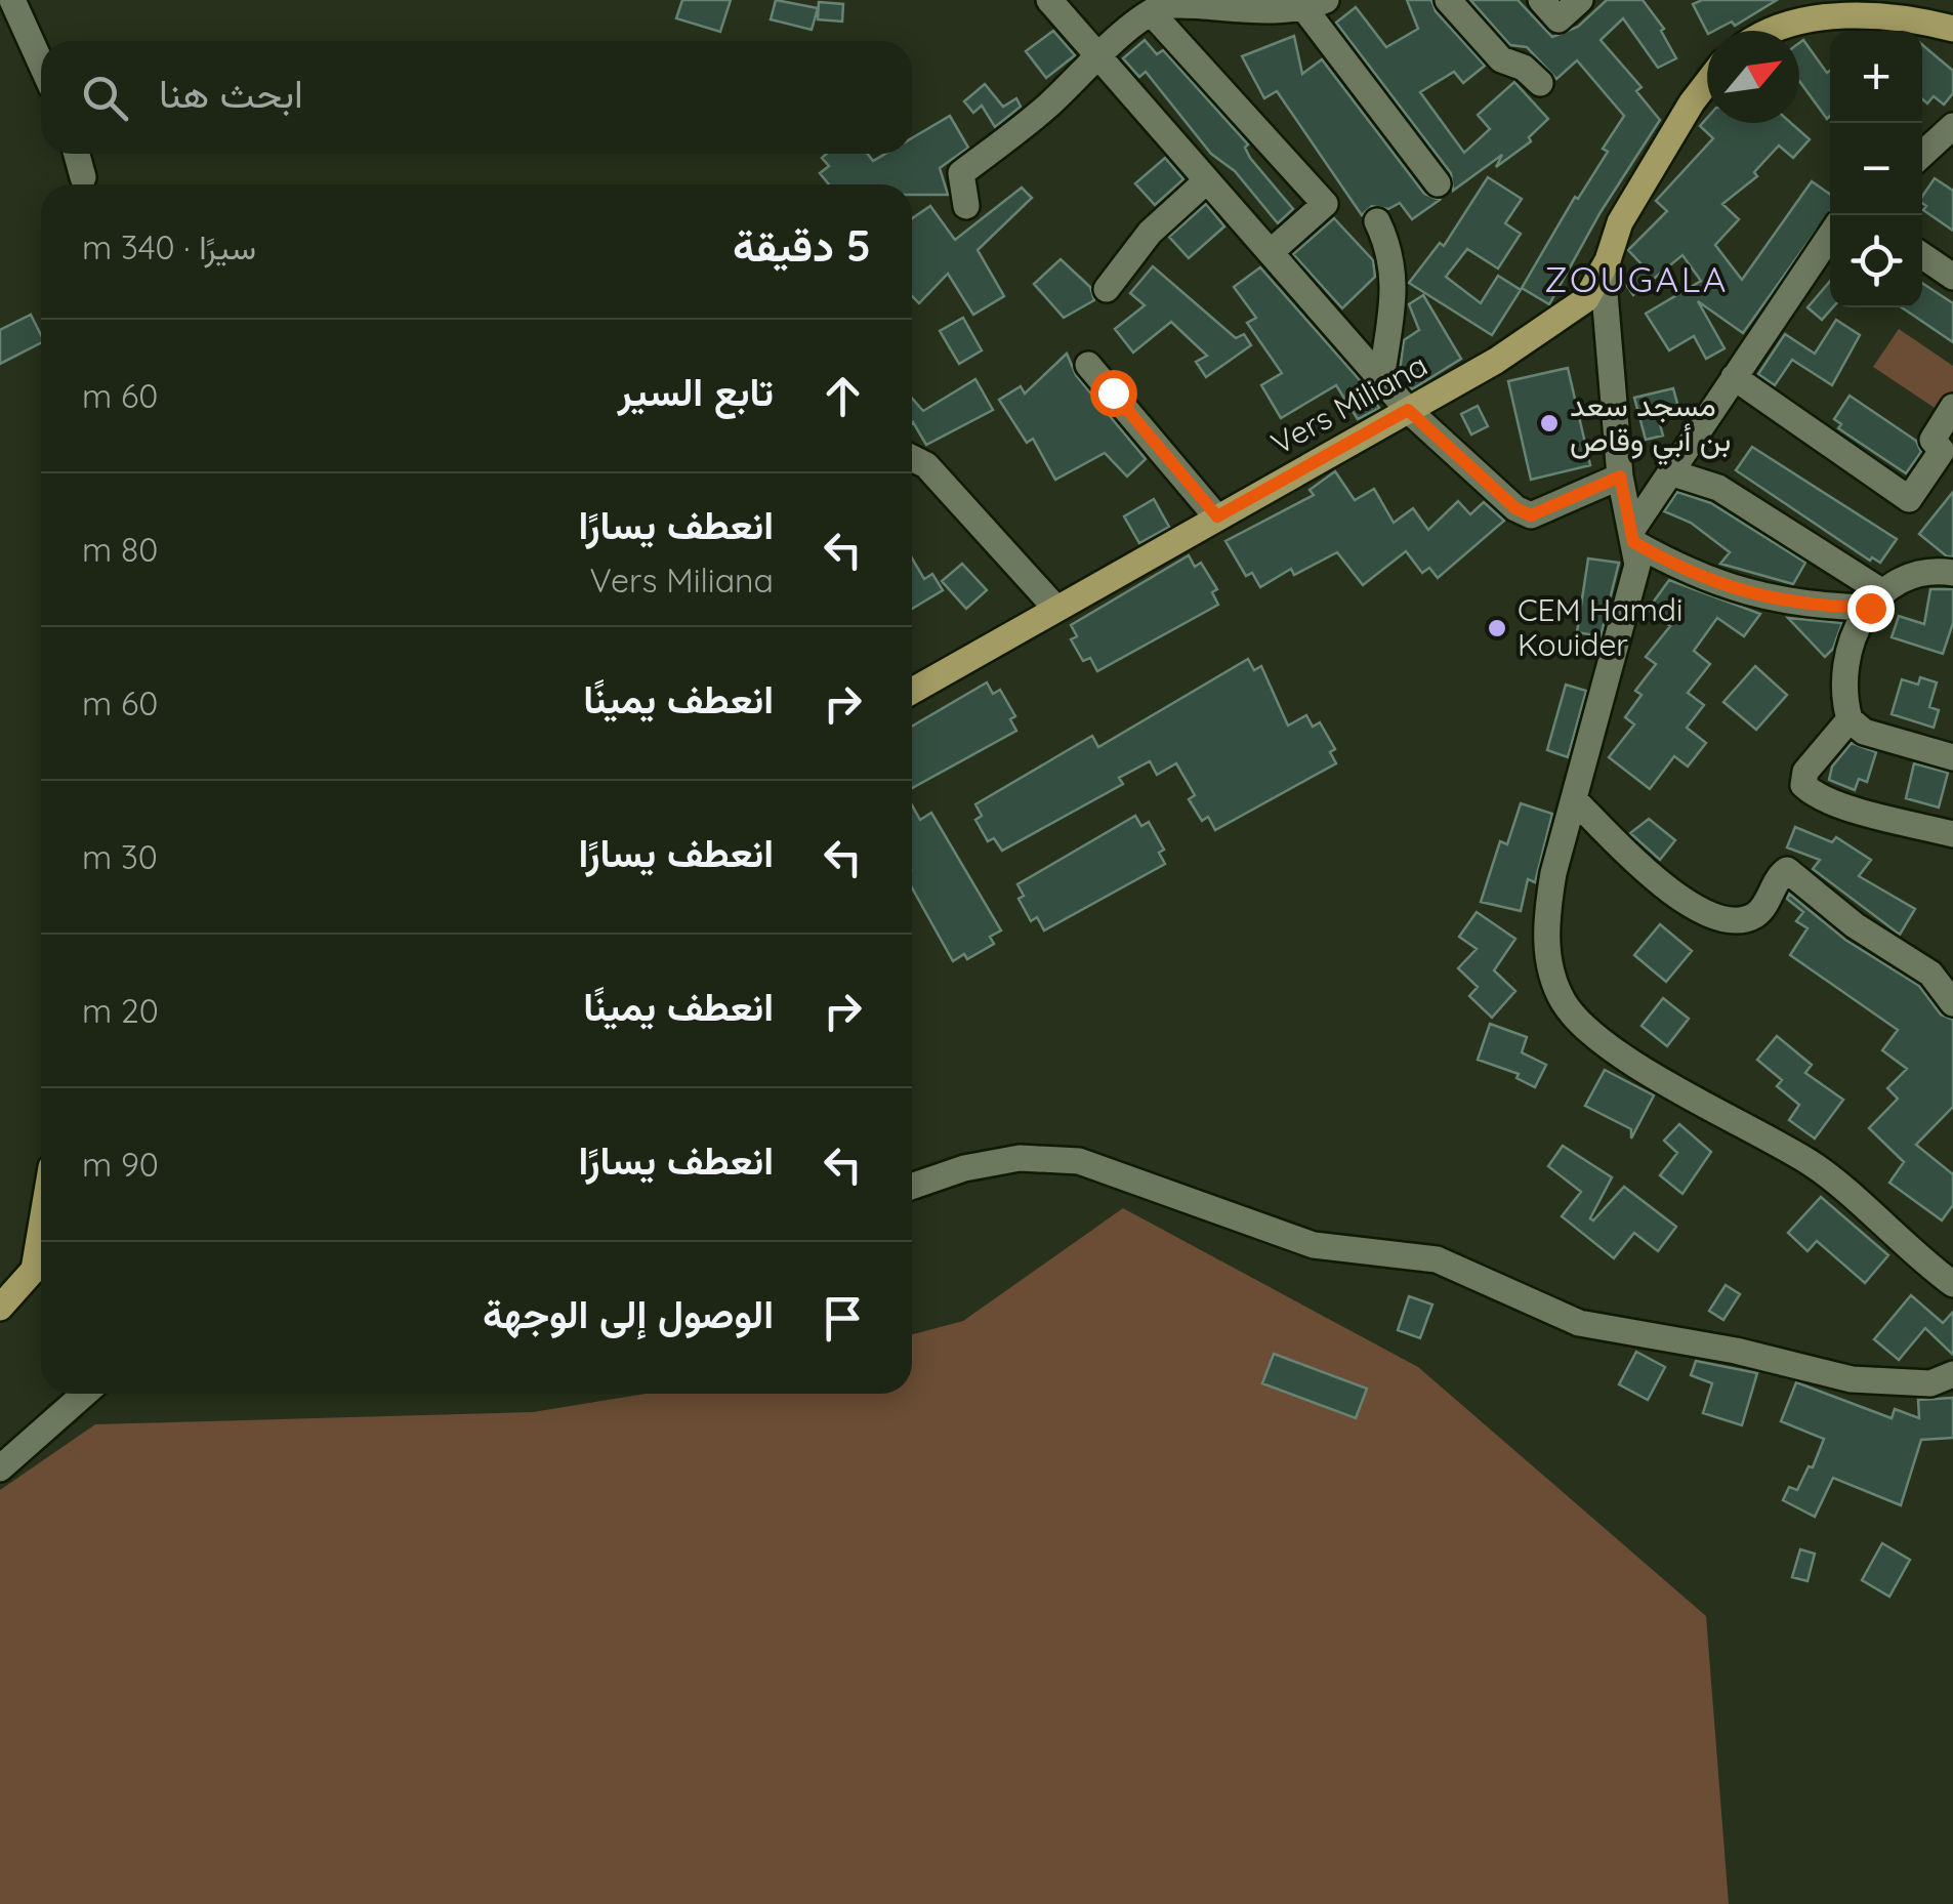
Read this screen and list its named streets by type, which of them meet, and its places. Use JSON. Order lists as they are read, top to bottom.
{
  "streets": {
    "main road": ["Vers Miliana"]
  },
  "districts": ["ZOUGALA"],
  "places": ["مسجد سعد بن أبي وقاص", "CEM Hamdi Kouider"],
  "north": "top right",
  "page": {
    "map_buttons": ["+", "−"],
    "search": "ابحث هنا",
    "heading": ["5 دقيقة", "سيرًا · 340 m"],
    "list": [
      ["تابع السير", "60 m"],
      ["انعطف يسارًا", "Vers Miliana", "80 m"],
      ["انعطف يمينًا", "60 m"],
      ["انعطف يسارًا", "30 m"],
      ["انعطف يمينًا", "20 m"],
      ["انعطف يسارًا", "90 m"],
      "الوصول إلى الوجهة"
    ]
  }
}
